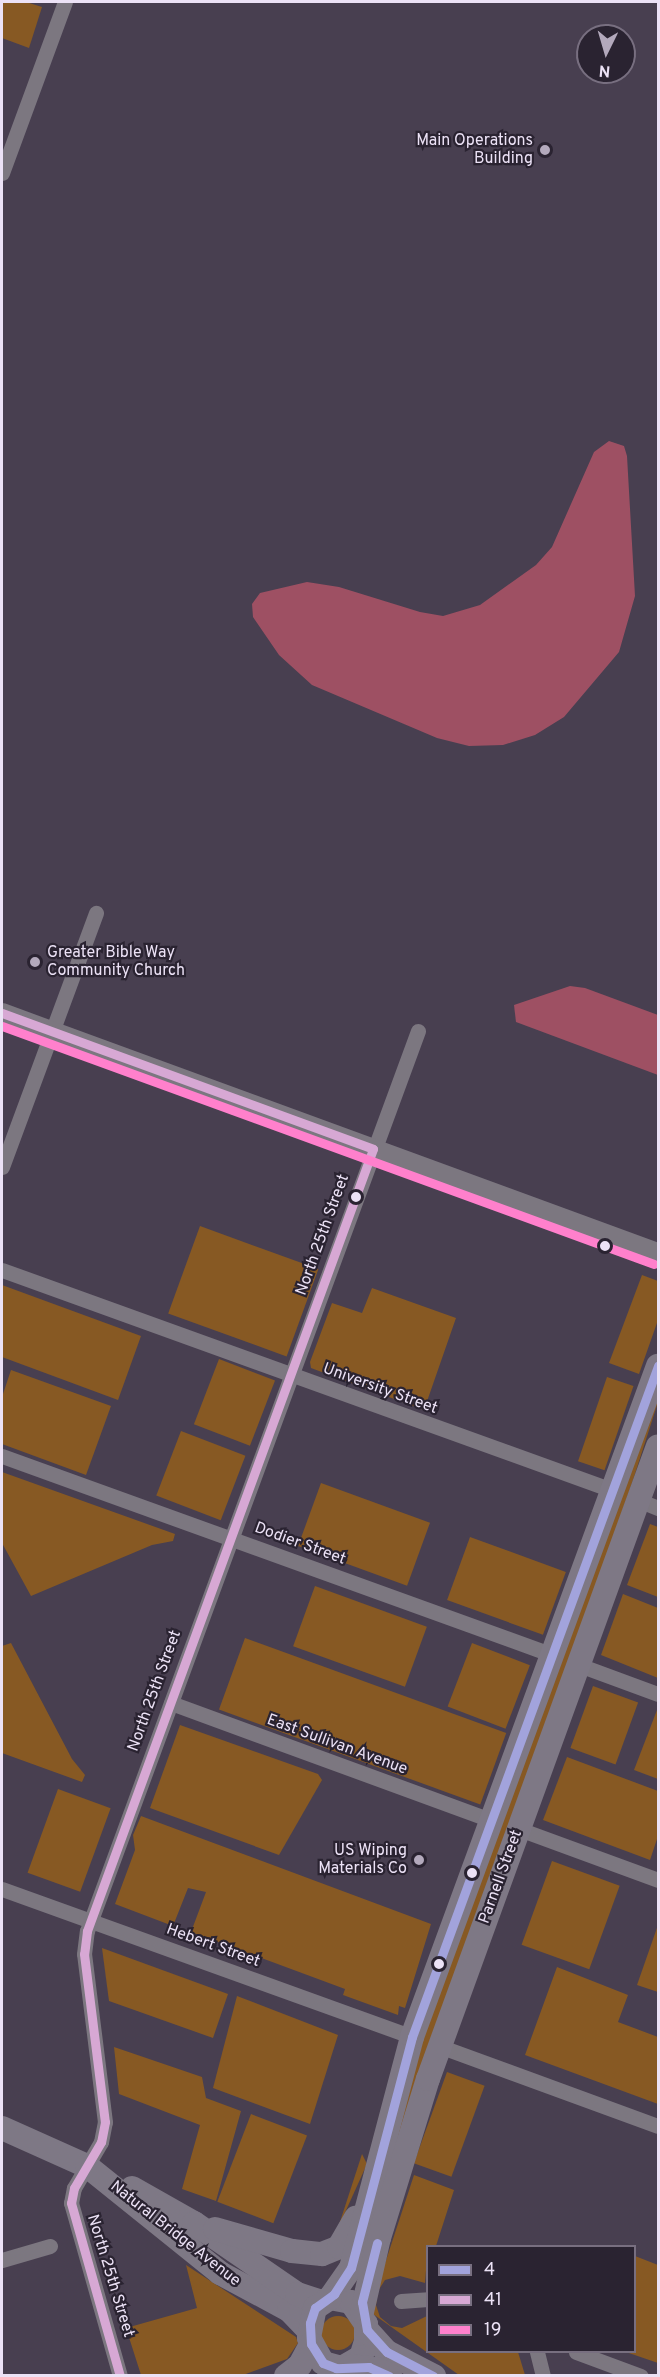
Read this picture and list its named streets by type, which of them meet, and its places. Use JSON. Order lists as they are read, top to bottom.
{
  "streets": {
    "main road": ["Parnell Street", "Natural Bridge Avenue"],
    "street": [
      "North 25th Street",
      "University Street",
      "Dodier Street",
      "East Sullivan Avenue",
      "Hebert Street"
    ]
  },
  "crossings": [
    ["North 25th Street", "University Street"],
    ["North 25th Street", "Dodier Street"],
    ["North 25th Street", "East Sullivan Avenue"],
    ["North 25th Street", "Hebert Street"],
    ["North 25th Street", "Natural Bridge Avenue"],
    ["University Street", "Parnell Street"],
    ["Dodier Street", "Parnell Street"],
    ["East Sullivan Avenue", "Parnell Street"],
    ["Parnell Street", "Hebert Street"],
    ["Parnell Street", "Natural Bridge Avenue"]
  ],
  "places": ["Main Operations Building", "Greater Bible Way Community Church", "US Wiping Materials Co"],
  "lines": ["transit line 41", "transit line 19", "transit line 4"],
  "legend": ["4", "41", "19"],
  "north": "bottom"
}
